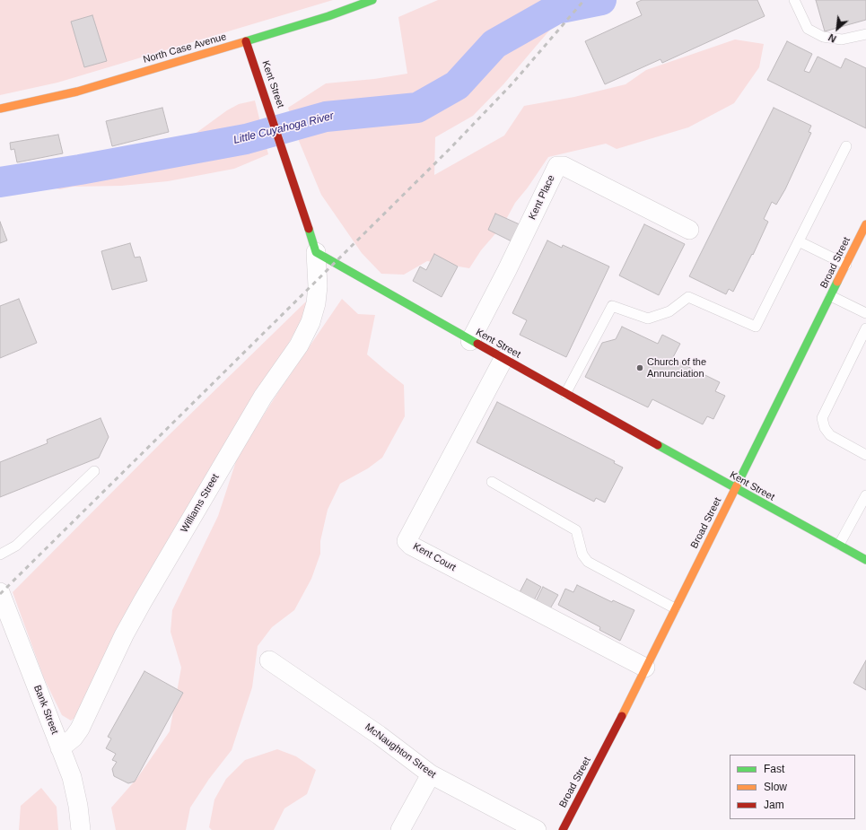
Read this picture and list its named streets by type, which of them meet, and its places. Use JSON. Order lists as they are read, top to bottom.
{
  "streets": {
    "street": [
      "North Case Avenue",
      "Kent Street",
      "Kent Place",
      "Broad Street",
      "Williams Street",
      "Kent Court",
      "Bank Street",
      "McNaughton Street"
    ]
  },
  "crossings": [
    ["North Case Avenue", "Kent Street"],
    ["Kent Street", "Kent Place"],
    ["Kent Street", "Broad Street"],
    ["Kent Street", "Williams Street"],
    ["Kent Street", "Kent Court"],
    ["Broad Street", "Kent Court"],
    ["Williams Street", "Bank Street"]
  ],
  "water": ["Little Cuyahoga River"],
  "places": ["Church of the Annunciation"],
  "legend": ["Fast", "Slow", "Jam"],
  "north": "bottom left"
}
